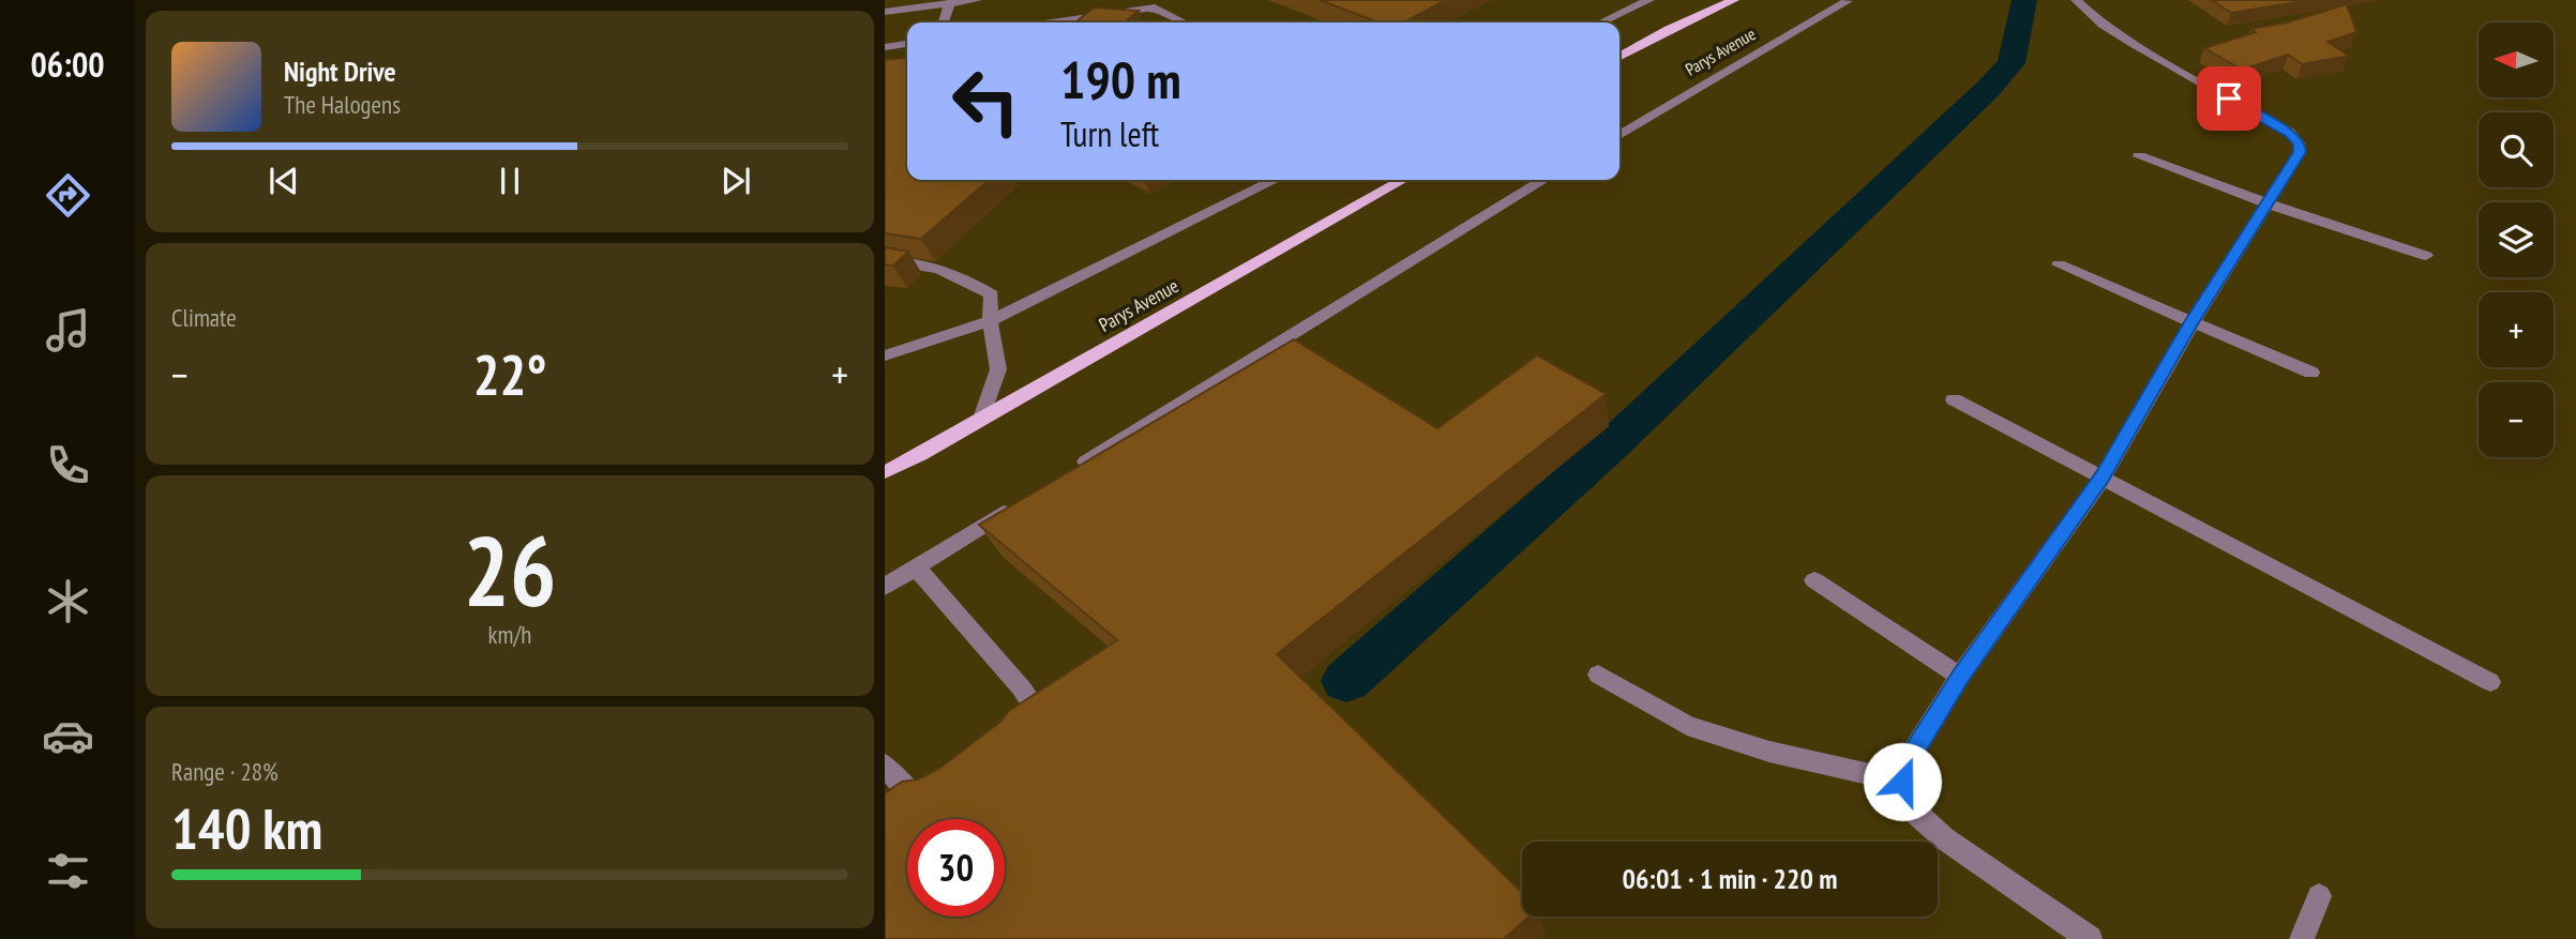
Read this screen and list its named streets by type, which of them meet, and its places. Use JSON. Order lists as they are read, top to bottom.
{
  "streets": {
    "main road": ["Parys Avenue"]
  },
  "north": "left",
  "page": {
    "tabs": "06:00",
    "map_buttons": ["+", "−"],
    "turn": ["190 m", "Turn left"],
    "song": ["Night Drive", "The Halogens"],
    "tile": [
      "Climate",
      ["26", "km/h"],
      ["Range · 28%", "140 km"]
    ],
    "heat": ["−", "22°", "+"],
    "limit": "30",
    "trip": "06:01 · 1 min · 220 m"
  }
}
